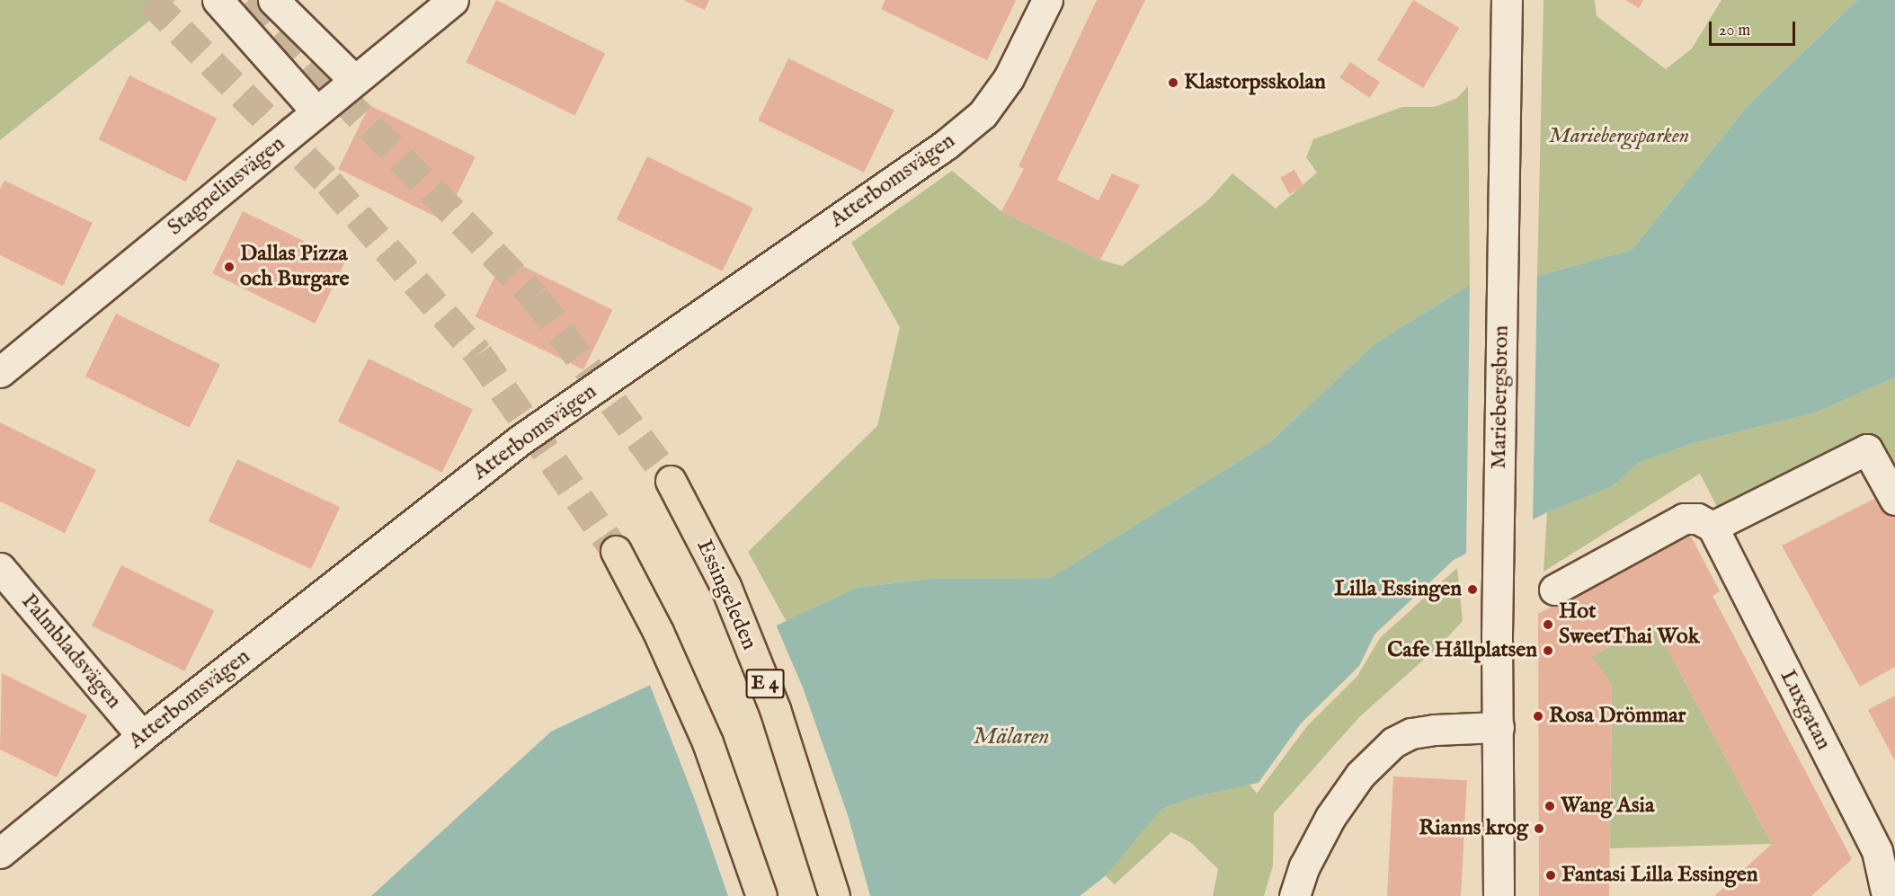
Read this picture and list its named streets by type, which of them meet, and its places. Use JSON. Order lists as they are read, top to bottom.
{
  "streets": {
    "highway": ["Essingeleden", "E 4"],
    "street": [
      "Atterbomsvägen",
      "Stagneliusvägen",
      "Mariebergsbron",
      "Palmbladsvägen",
      "Luxgatan"
    ]
  },
  "crossings": [
    ["Atterbomsvägen", "Palmbladsvägen"]
  ],
  "water": ["Mälaren"],
  "parks": ["Mariebergsparken"],
  "places": [
    "Klastorpsskolan",
    "Dallas Pizza och Burgare",
    "Lilla Essingen",
    "Hot SweetThai Wok",
    "Cafe Hållplatsen",
    "Rosa Drömmar",
    "Wang Asia",
    "Rianns krog",
    "Fantasi Lilla Essingen"
  ],
  "scale_bar": "20 m"
}
